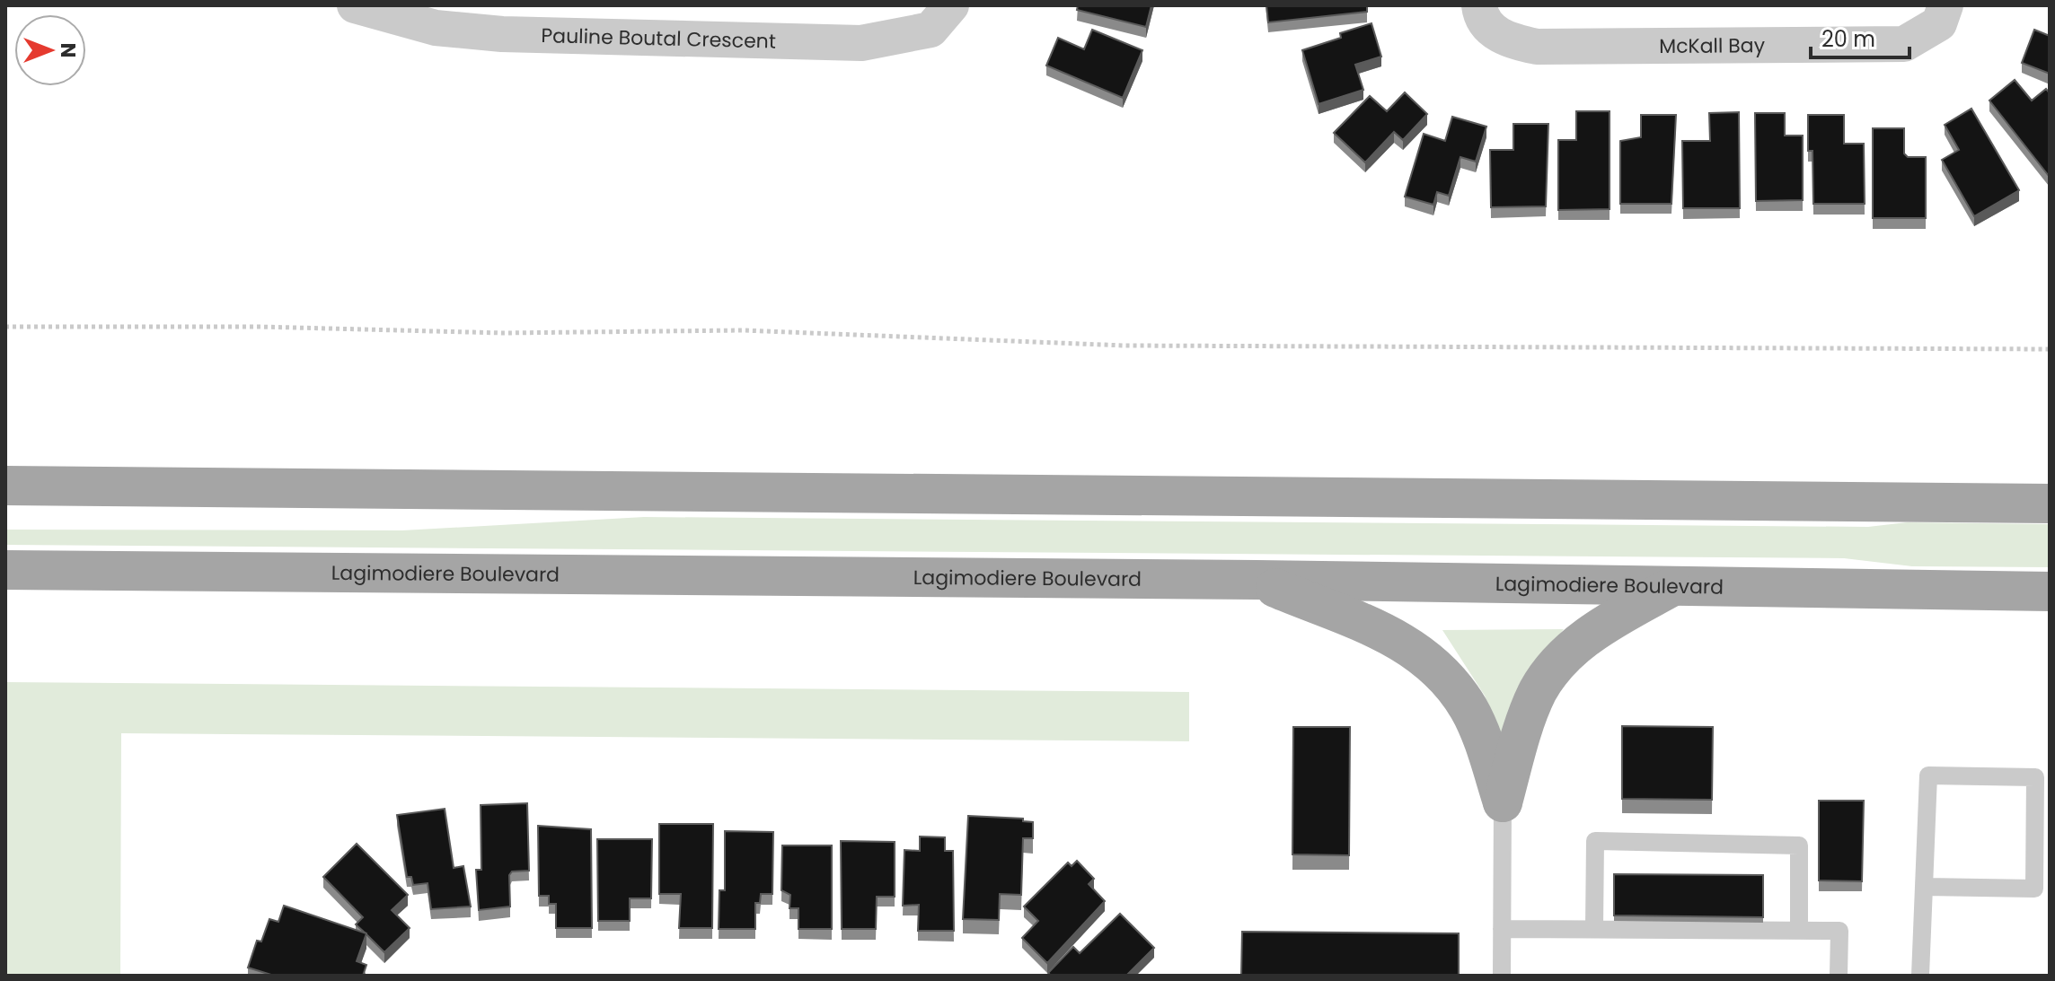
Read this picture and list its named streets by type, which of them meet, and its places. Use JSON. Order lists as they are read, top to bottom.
{
  "streets": {
    "main road": ["Lagimodiere Boulevard"],
    "street": ["Pauline Boutal Crescent", "McKall Bay"]
  },
  "scale_bar": "20 m",
  "north": "right"
}
